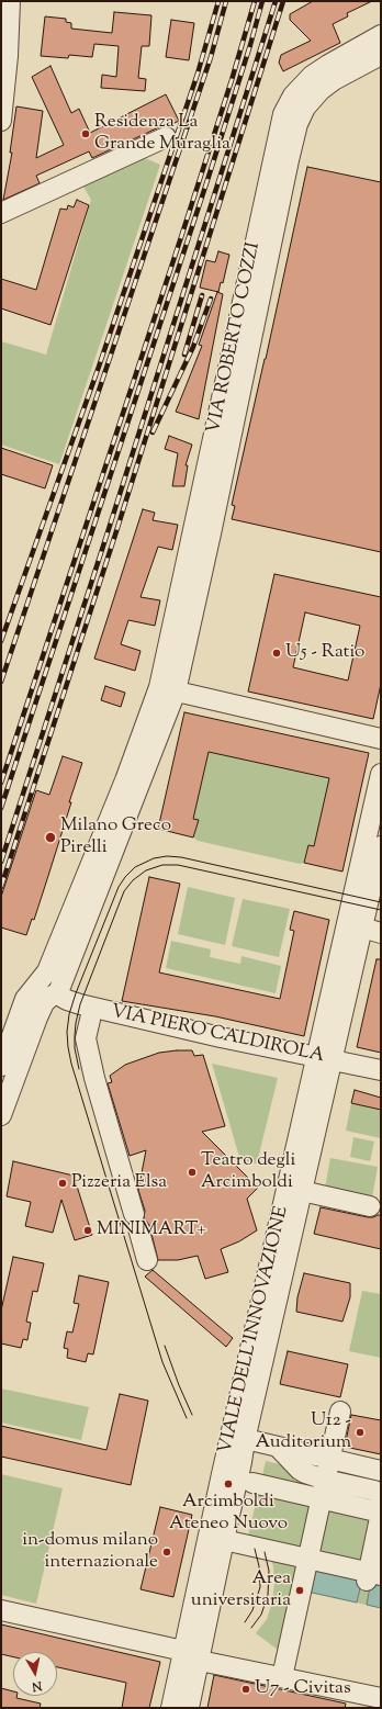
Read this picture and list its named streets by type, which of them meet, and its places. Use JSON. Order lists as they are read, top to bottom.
{
  "streets": {
    "street": ["VIA ROBERTO COZZI", "VIA PIERO CALDIROLA", "VIALE DELL'INNOVAZIONE"]
  },
  "crossings": [
    ["VIA PIERO CALDIROLA", "VIALE DELL'INNOVAZIONE"]
  ],
  "places": [
    "Residenza La Grande Muraglia",
    "U5 - Ratio",
    "Milano Greco Pirelli",
    "Teatro degli Arcimboldi",
    "Pizzeria Elsa",
    "MINIMART+",
    "U12 - Auditorium",
    "Arcimboldi Ateneo Nuovo",
    "in-domus milano internazionale",
    "Area universitaria",
    "U7 - Civitas"
  ],
  "north": "bottom"
}
